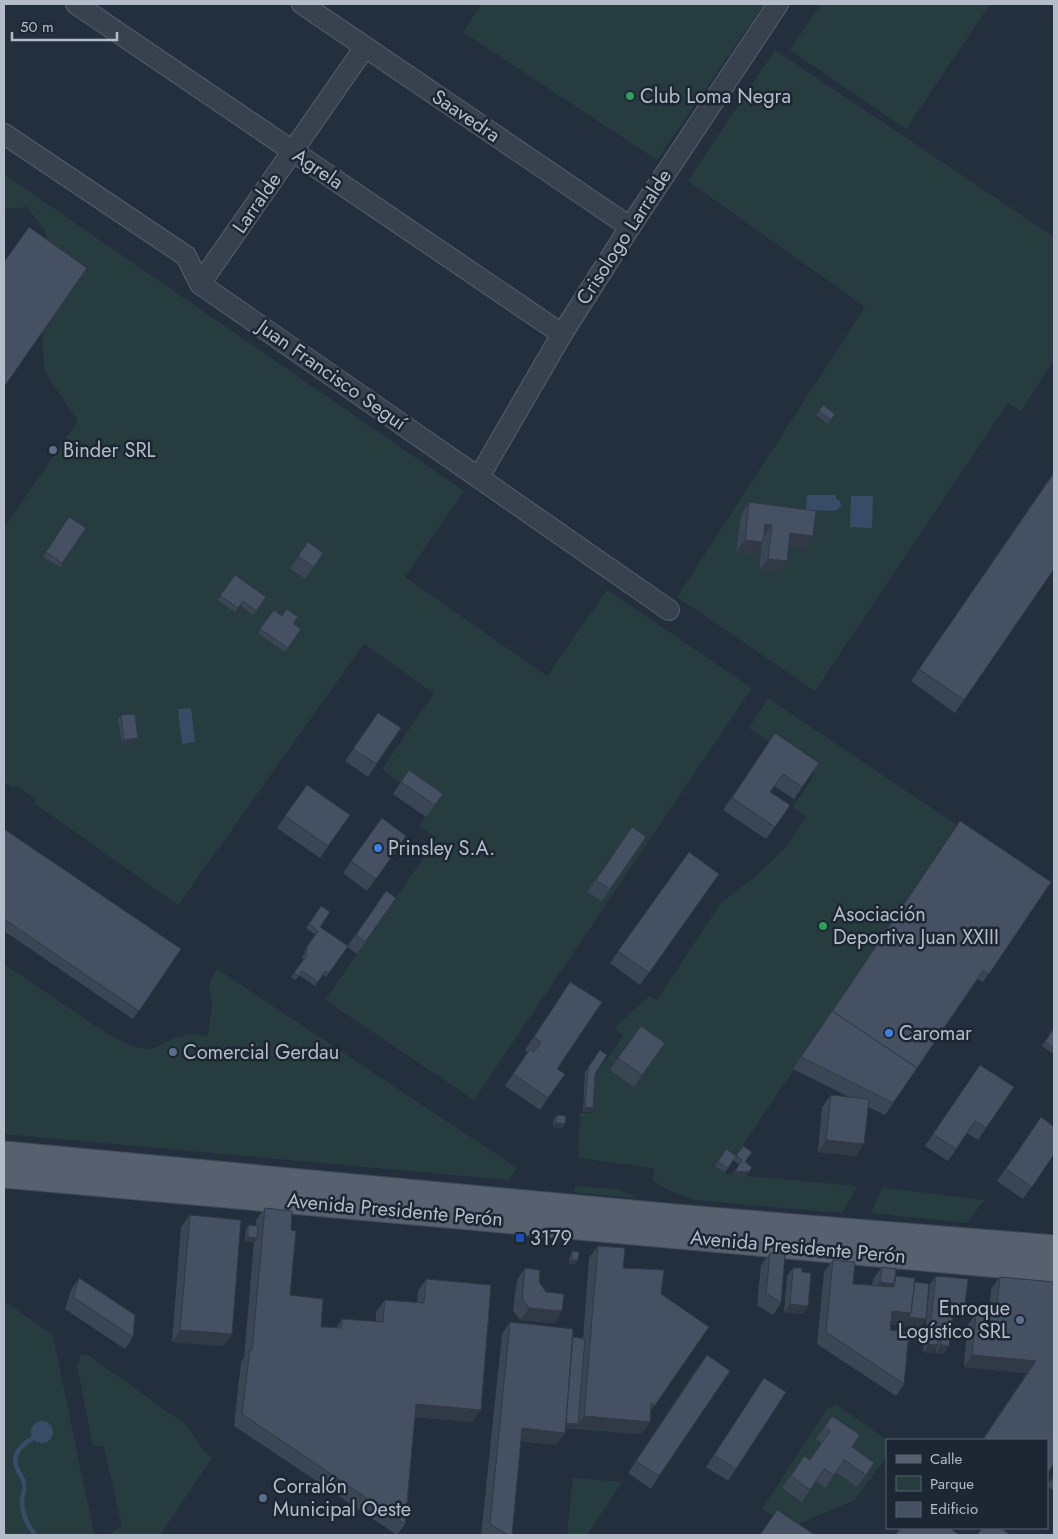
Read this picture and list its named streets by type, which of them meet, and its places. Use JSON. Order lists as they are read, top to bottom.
{
  "streets": {
    "main road": ["Avenida Presidente Perón"],
    "street": [
      "Saavedra",
      "Agrela",
      "Larralde",
      "Crisologo Larralde",
      "Juan Francisco Seguí"
    ]
  },
  "crossings": [
    ["Saavedra", "Larralde"],
    ["Saavedra", "Crisologo Larralde"],
    ["Agrela", "Larralde"],
    ["Agrela", "Crisologo Larralde"],
    ["Larralde", "Juan Francisco Seguí"],
    ["Crisologo Larralde", "Juan Francisco Seguí"]
  ],
  "places": {
    "other": [
      "Club Loma Negra",
      "Binder SRL",
      "Prinsley S.A.",
      "Asociación Deportiva Juan XXIII",
      "Caromar",
      "Comercial Gerdau",
      "Enroque Logístico SRL",
      "Corralón Municipal Oeste"
    ],
    "transit": ["3179"]
  },
  "legend": ["Calle", "Parque", "Edificio"],
  "scale_bar": "50 m"
}
